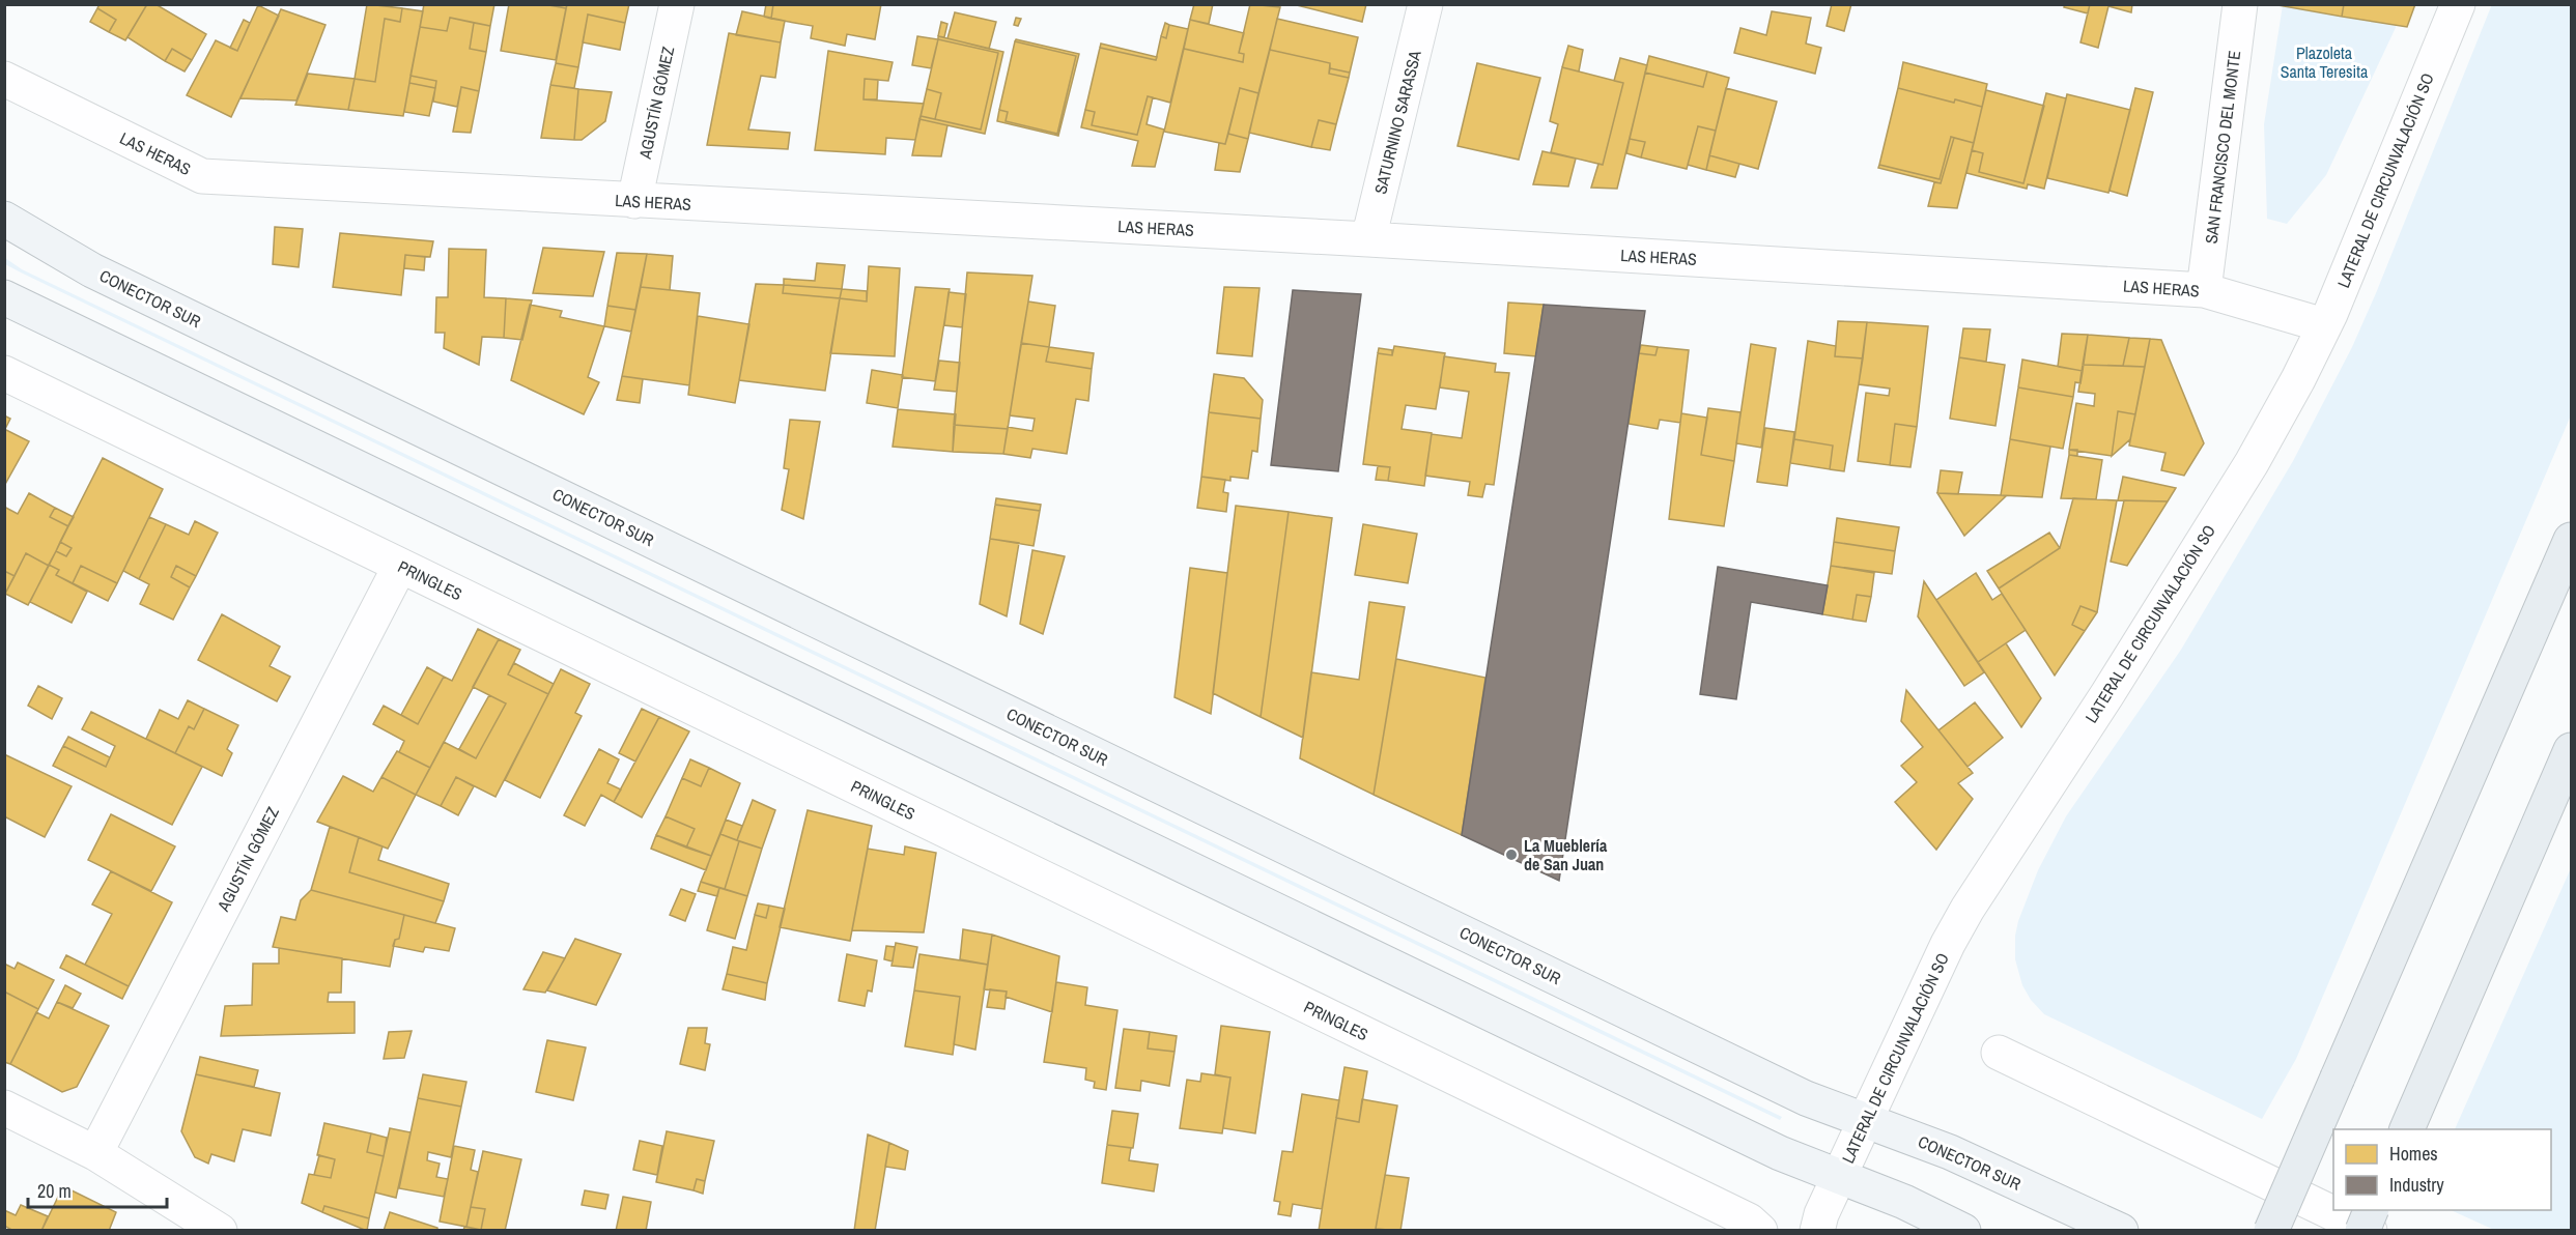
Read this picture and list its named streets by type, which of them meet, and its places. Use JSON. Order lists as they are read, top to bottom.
{
  "streets": {
    "main road": ["CONECTOR SUR"],
    "street": [
      "AGUSTÍN GÓMEZ",
      "SATURNINO SARASSA",
      "SAN FRANCISCO DEL MONTE",
      "LAS HERAS",
      "LATERAL DE CIRCUNVALACIÓN SO",
      "PRINGLES"
    ]
  },
  "crossings": [
    ["AGUSTÍN GÓMEZ", "LAS HERAS"],
    ["AGUSTÍN GÓMEZ", "PRINGLES"],
    ["SATURNINO SARASSA", "LAS HERAS"],
    ["SAN FRANCISCO DEL MONTE", "LAS HERAS"],
    ["LAS HERAS", "LATERAL DE CIRCUNVALACIÓN SO"],
    ["LATERAL DE CIRCUNVALACIÓN SO", "CONECTOR SUR"]
  ],
  "parks": ["Plazoleta Santa Teresita"],
  "places": ["La Mueblería de San Juan"],
  "legend": ["Homes", "Industry"],
  "scale_bar": "20 m"
}
